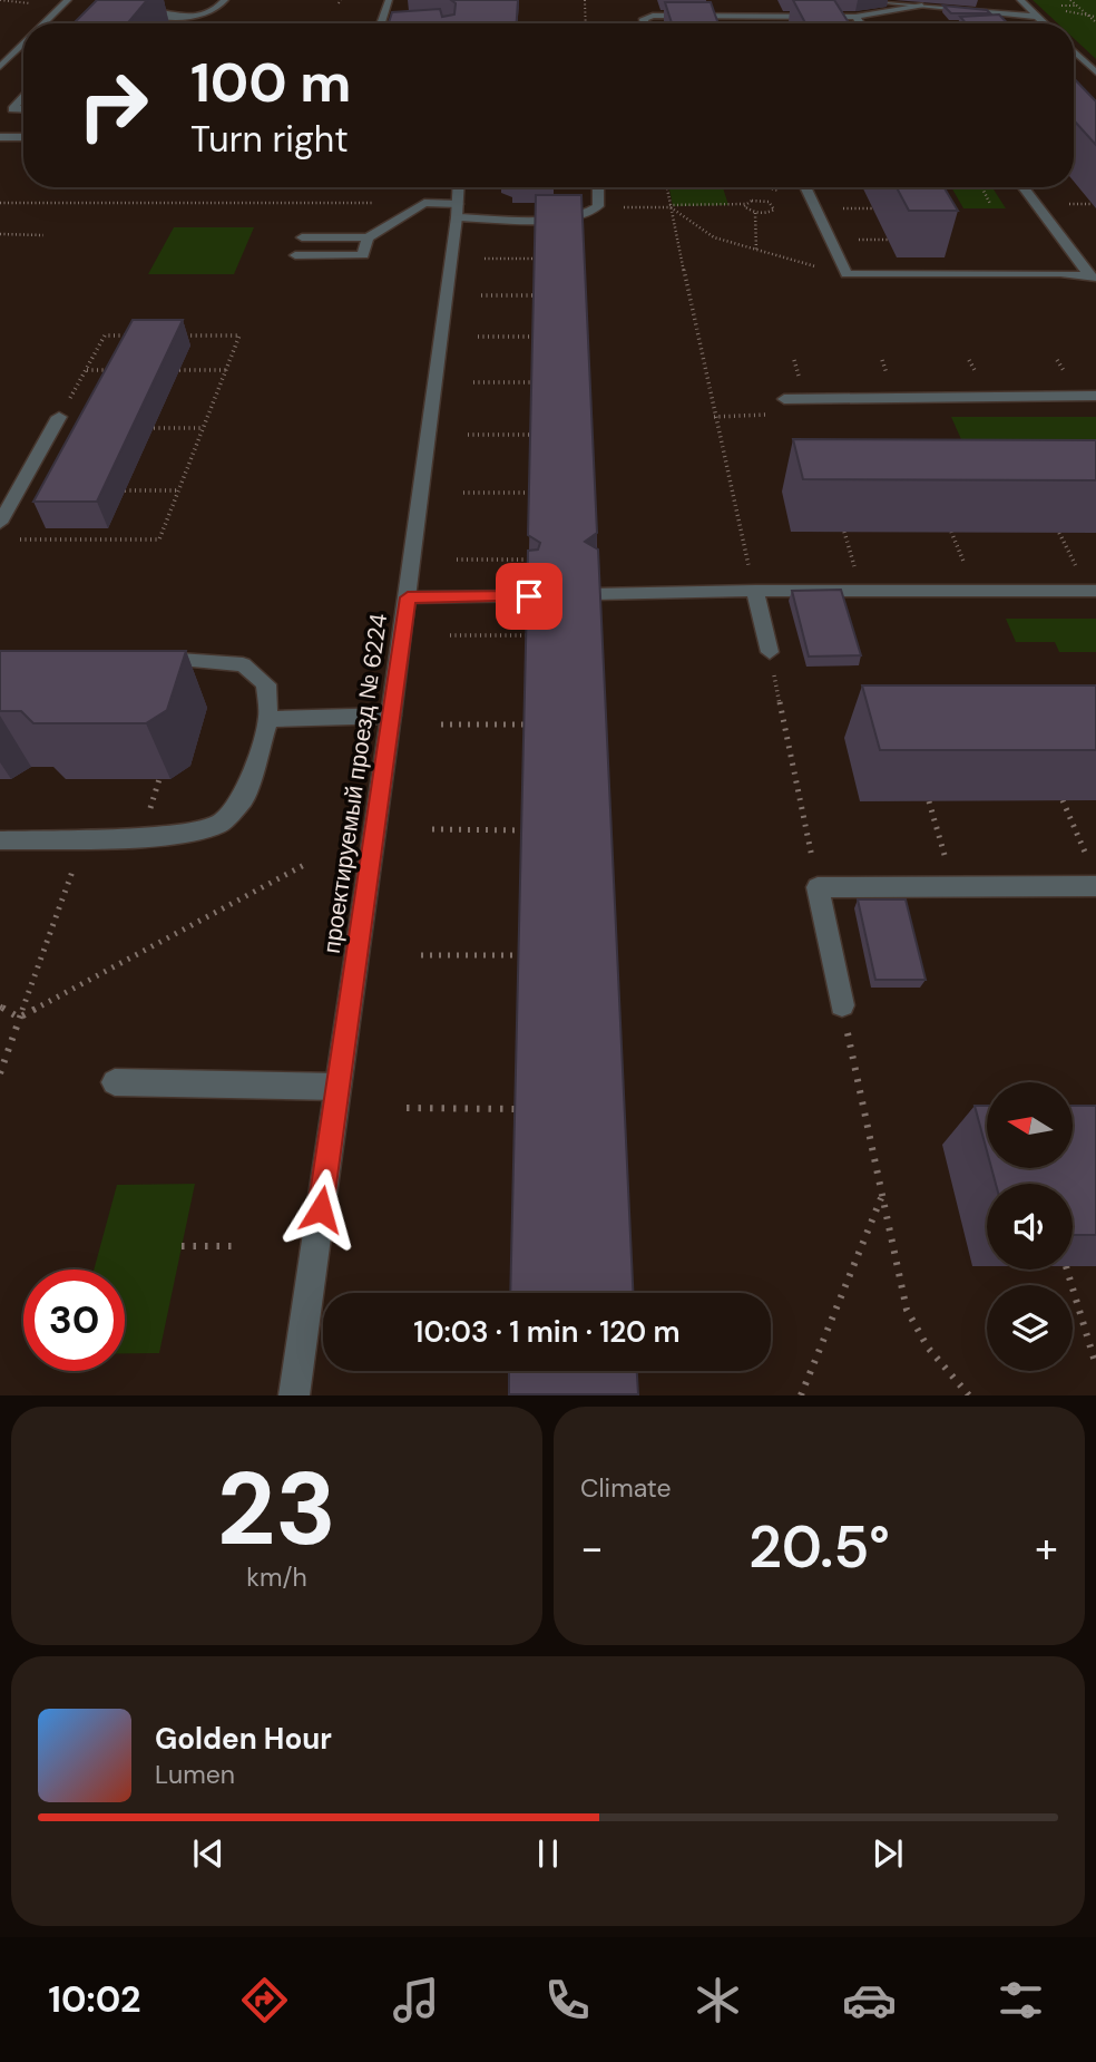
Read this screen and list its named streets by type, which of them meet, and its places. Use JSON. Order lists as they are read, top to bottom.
{
  "streets": {
    "street": ["проектируемый проезд № 6224"]
  },
  "north": "left",
  "page": {
    "turn": ["100 m", "Turn right"],
    "limit": "30",
    "trip": "10:03 · 1 min · 120 m",
    "tile": [
      ["23", "km/h"],
      "Climate"
    ],
    "heat": ["−", "20.5°", "+"],
    "song": ["Golden Hour", "Lumen"],
    "tabs": "10:02"
  }
}
